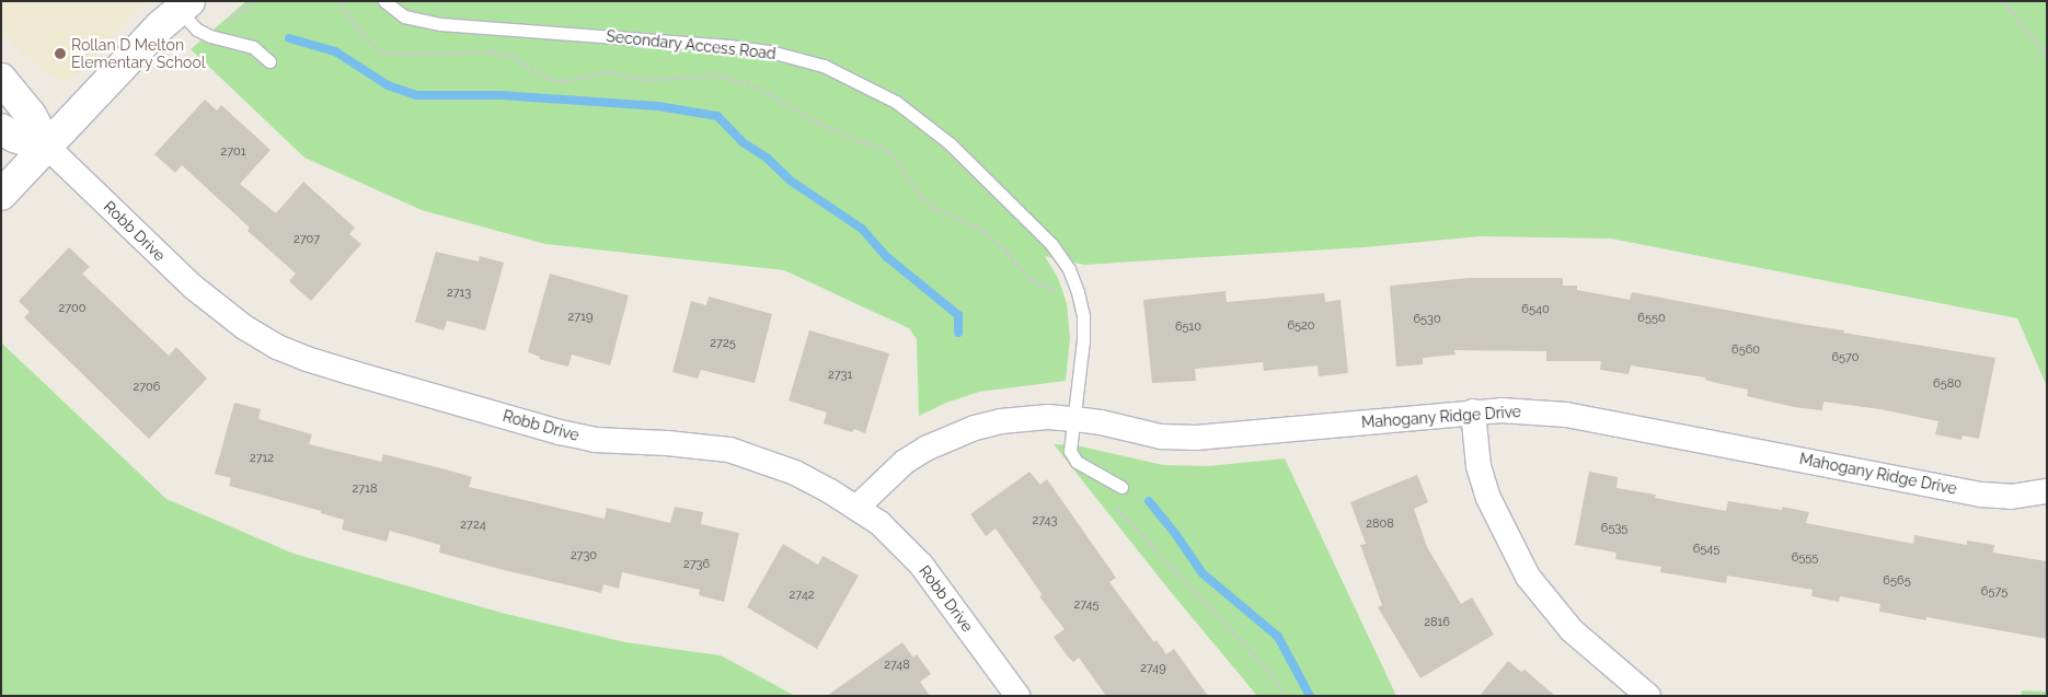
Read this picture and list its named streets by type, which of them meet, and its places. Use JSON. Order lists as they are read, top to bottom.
{
  "streets": {
    "street": ["Robb Drive", "Mahogany Ridge Drive"],
    "lane": ["Secondary Access Road"]
  },
  "crossings": [
    ["Secondary Access Road", "Mahogany Ridge Drive"],
    ["Robb Drive", "Mahogany Ridge Drive"]
  ],
  "places": ["Rollan D Melton Elementary School"],
  "house_numbers": [
    "2701",
    "2707",
    "2713",
    "2700",
    "6540",
    "2719",
    "6550",
    "6530",
    "6520",
    "6510",
    "2725",
    "6560",
    "6570",
    "2731",
    "6580",
    "2706",
    "2712",
    "2718",
    "2743",
    "2808",
    "2724",
    "6535",
    "6545",
    "2730",
    "6555",
    "2736",
    "6565",
    "6575",
    "2742",
    "2745",
    "2816",
    "2748",
    "2749"
  ]
}
